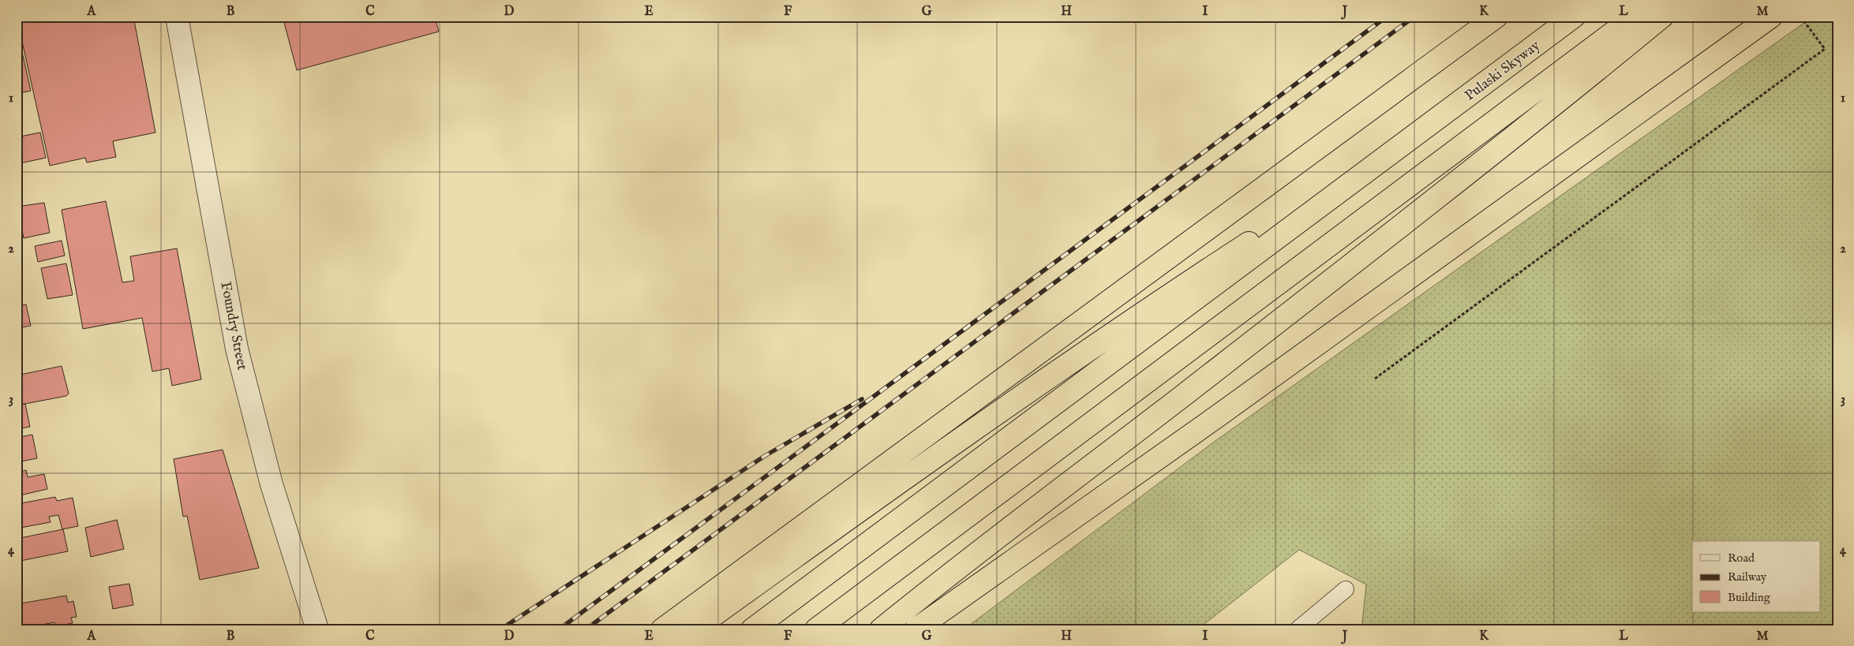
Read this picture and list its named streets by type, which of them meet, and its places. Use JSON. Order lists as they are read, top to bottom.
{
  "streets": {
    "highway": ["Pulaski Skyway"],
    "street": ["Foundry Street"]
  },
  "legend": ["Road", "Railway", "Building"],
  "grid": {
    "columns": [
      "A",
      "B",
      "C",
      "D",
      "E",
      "F",
      "G",
      "H",
      "I",
      "J",
      "K",
      "L",
      "M"
    ],
    "rows": [
      "1",
      "2",
      "3",
      "4"
    ]
  }
}
